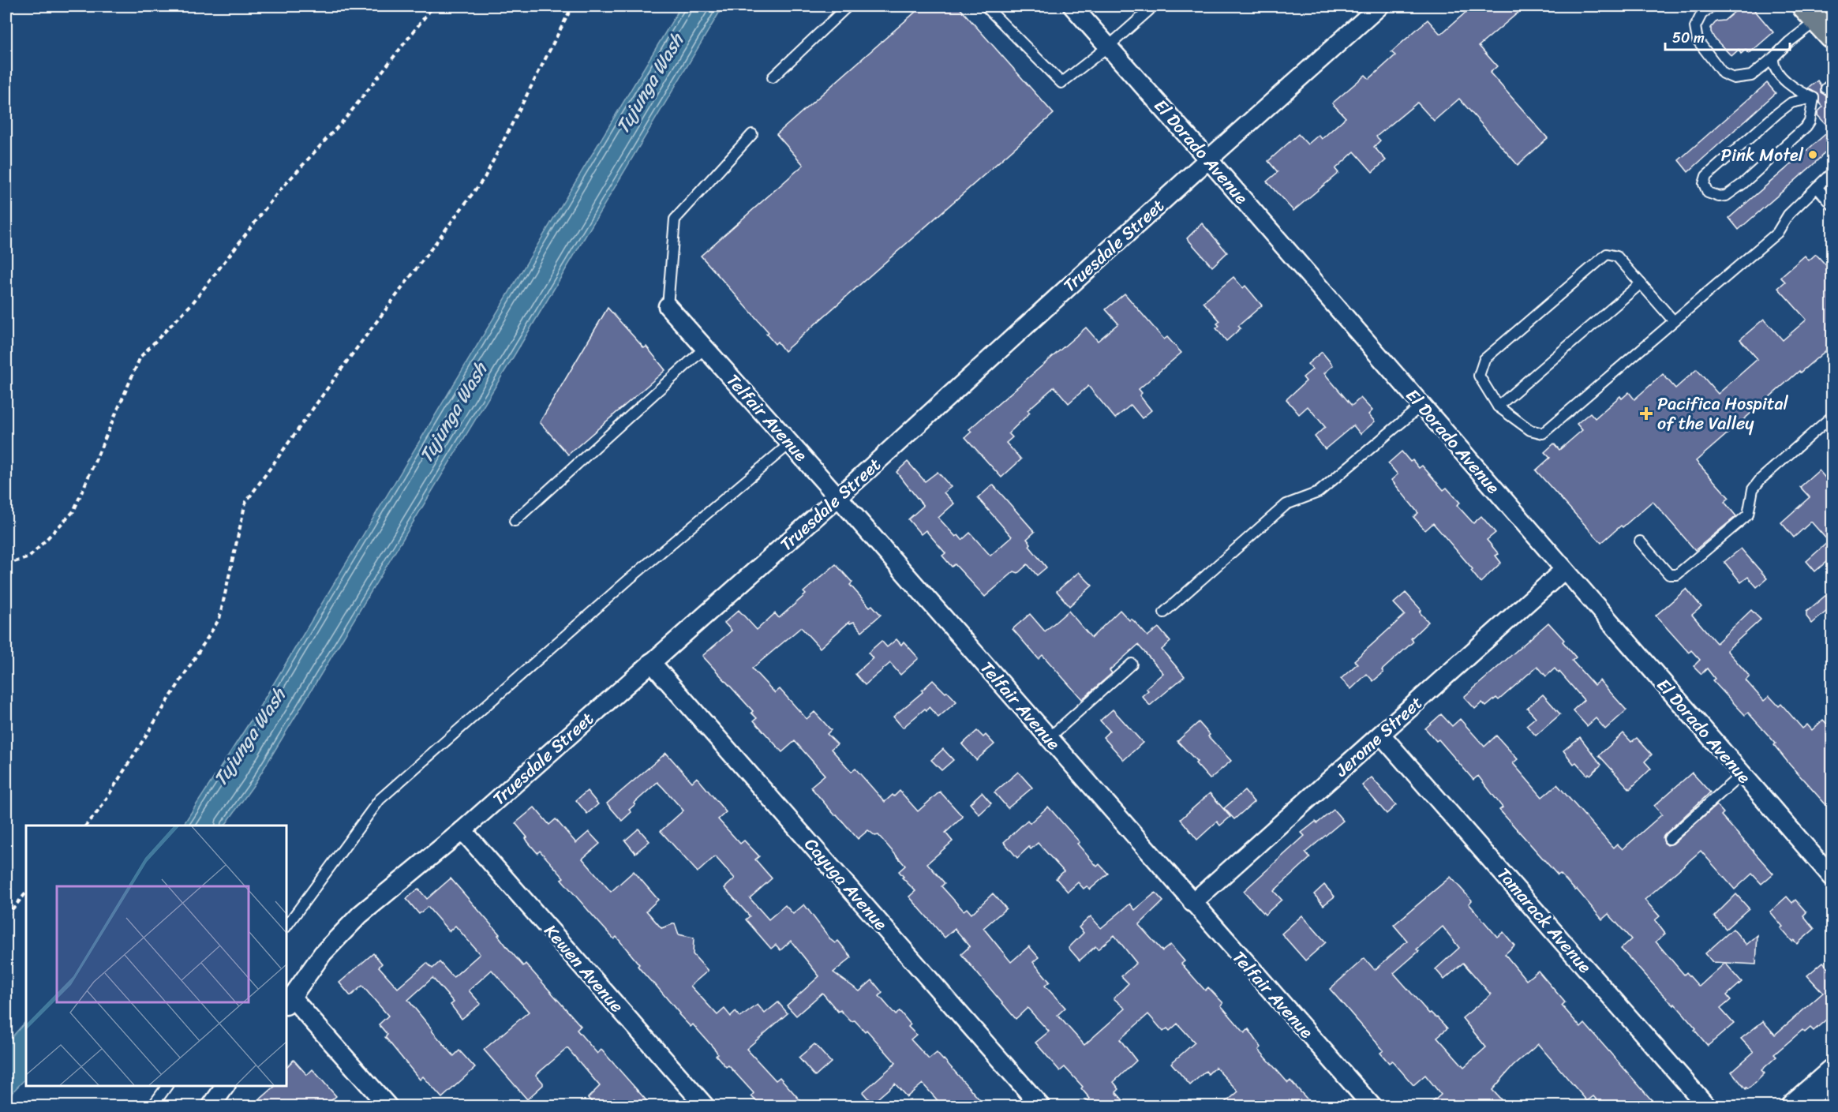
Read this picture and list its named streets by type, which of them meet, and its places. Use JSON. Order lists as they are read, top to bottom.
{
  "streets": {
    "street": [
      "El Dorado Avenue",
      "Truesdale Street",
      "Telfair Avenue",
      "Jerome Street",
      "Cayuga Avenue",
      "Tamarack Avenue",
      "Kewen Avenue"
    ]
  },
  "crossings": [
    ["El Dorado Avenue", "Truesdale Street"],
    ["El Dorado Avenue", "Jerome Street"],
    ["Truesdale Street", "Telfair Avenue"],
    ["Truesdale Street", "Cayuga Avenue"],
    ["Truesdale Street", "Kewen Avenue"],
    ["Telfair Avenue", "Jerome Street"],
    ["Jerome Street", "Tamarack Avenue"]
  ],
  "water": ["Tujunga Wash"],
  "places": {
    "other": ["Pink Motel"],
    "health": ["Pacifica Hospital of the Valley"]
  },
  "scale_bar": "50 m"
}
